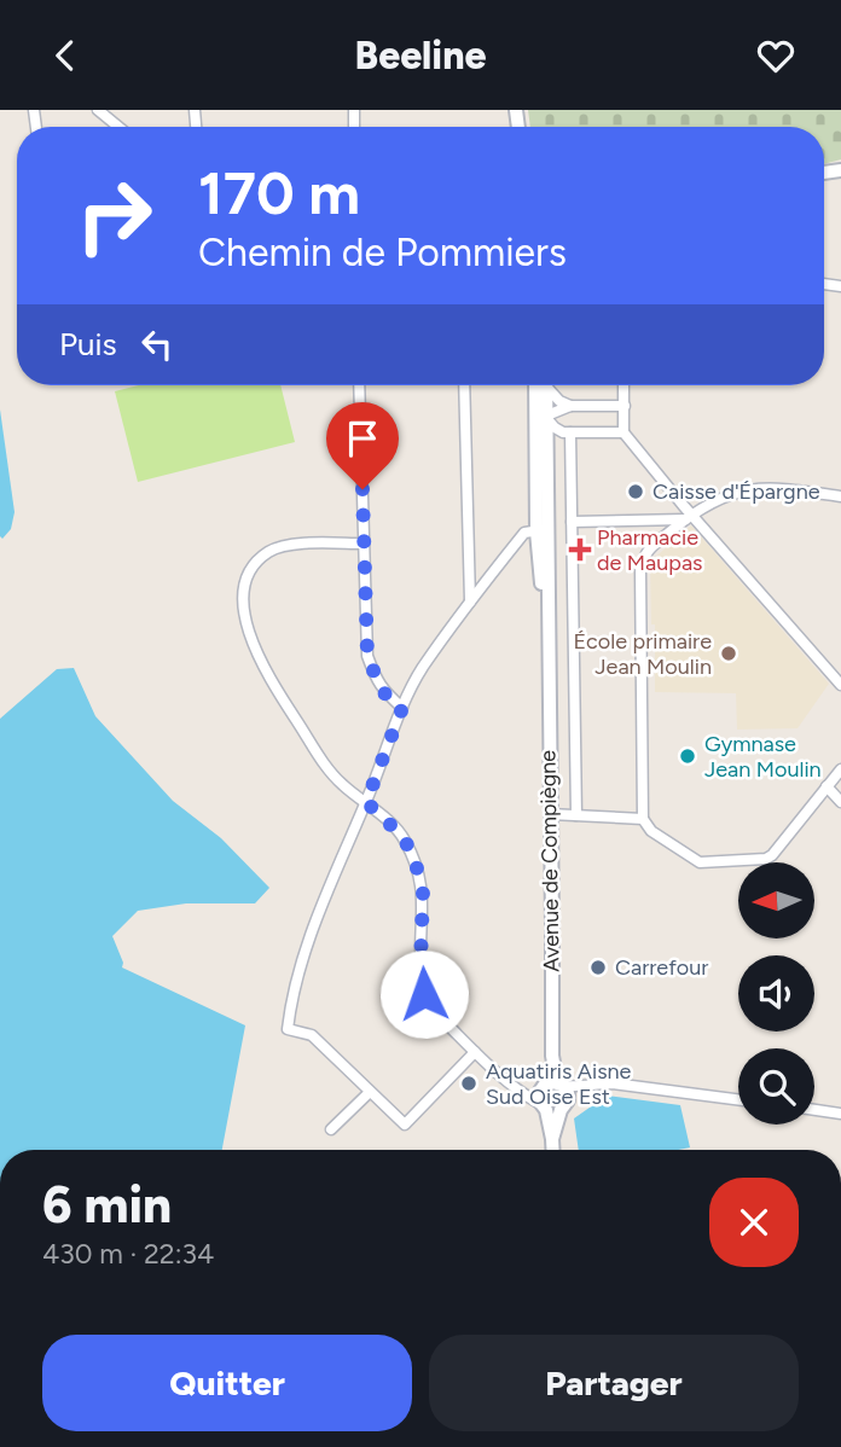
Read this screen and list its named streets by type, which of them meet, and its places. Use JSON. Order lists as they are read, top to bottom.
{
  "streets": {
    "main road": ["Avenue de Compiègne"]
  },
  "places": {
    "other": [
      "Caisse d'Épargne",
      "École primaire Jean Moulin",
      "Gymnase Jean Moulin",
      "Carrefour",
      "Aquatiris Aisne Sud Oise Est"
    ],
    "health": ["Pharmacie de Maupas"]
  },
  "north": "left",
  "page": {
    "header": "Beeline",
    "turn": ["170 m", "Chemin de Pommiers"],
    "then": "Puis",
    "heading": ["6 min", "430 m · 22:34"],
    "buttons": ["Quitter", "Partager"]
  }
}
